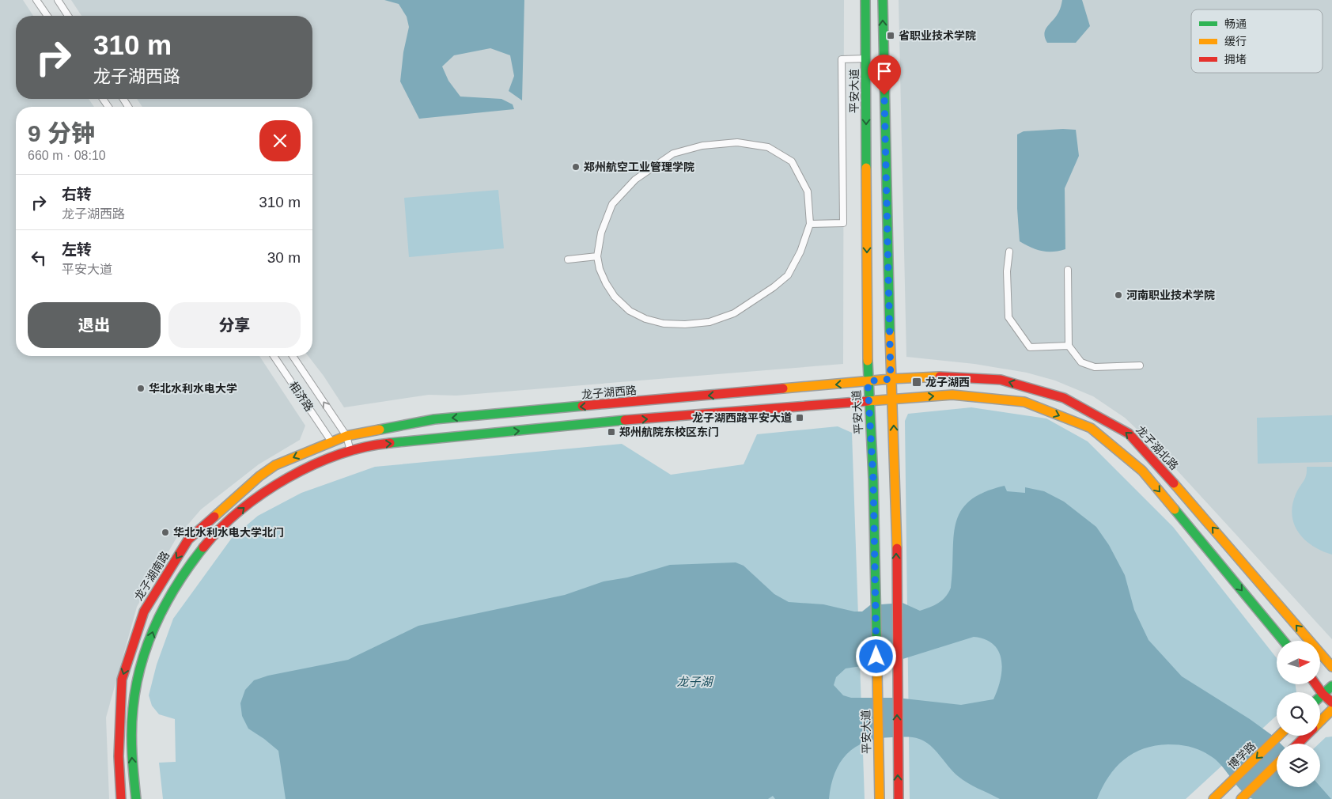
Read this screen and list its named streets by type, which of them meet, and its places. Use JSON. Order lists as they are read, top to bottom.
{
  "streets": {
    "street": [
      "平安大道",
      "龙子湖西路",
      "相济路",
      "龙子湖北路",
      "龙子湖南路",
      "博学路"
    ]
  },
  "crossings": [
    ["平安大道", "龙子湖西路"],
    ["龙子湖西路", "相济路"],
    ["龙子湖西路", "龙子湖北路"],
    ["龙子湖西路", "龙子湖南路"],
    ["相济路", "龙子湖南路"]
  ],
  "water": ["龙子湖"],
  "places": {
    "transit": [
      "省职业技术学院",
      "龙子湖西",
      "龙子湖西路平安大道",
      "郑州航院东校区东门"
    ],
    "other": [
      "郑州航空工业管理学院",
      "河南职业技术学院",
      "华北水利水电大学",
      "华北水利水电大学北门"
    ]
  },
  "legend": ["畅通", "缓行", "拥堵"],
  "north": "right",
  "page": {
    "turn": ["310 m", "龙子湖西路"],
    "heading": ["9 分钟", "660 m · 08:10"],
    "list": [
      {
        "name": "右转",
        "note": "龙子湖西路",
        "value": "310 m"
      },
      {
        "name": "左转",
        "note": "平安大道",
        "value": "30 m"
      }
    ],
    "buttons": ["退出", "分享"]
  }
}
